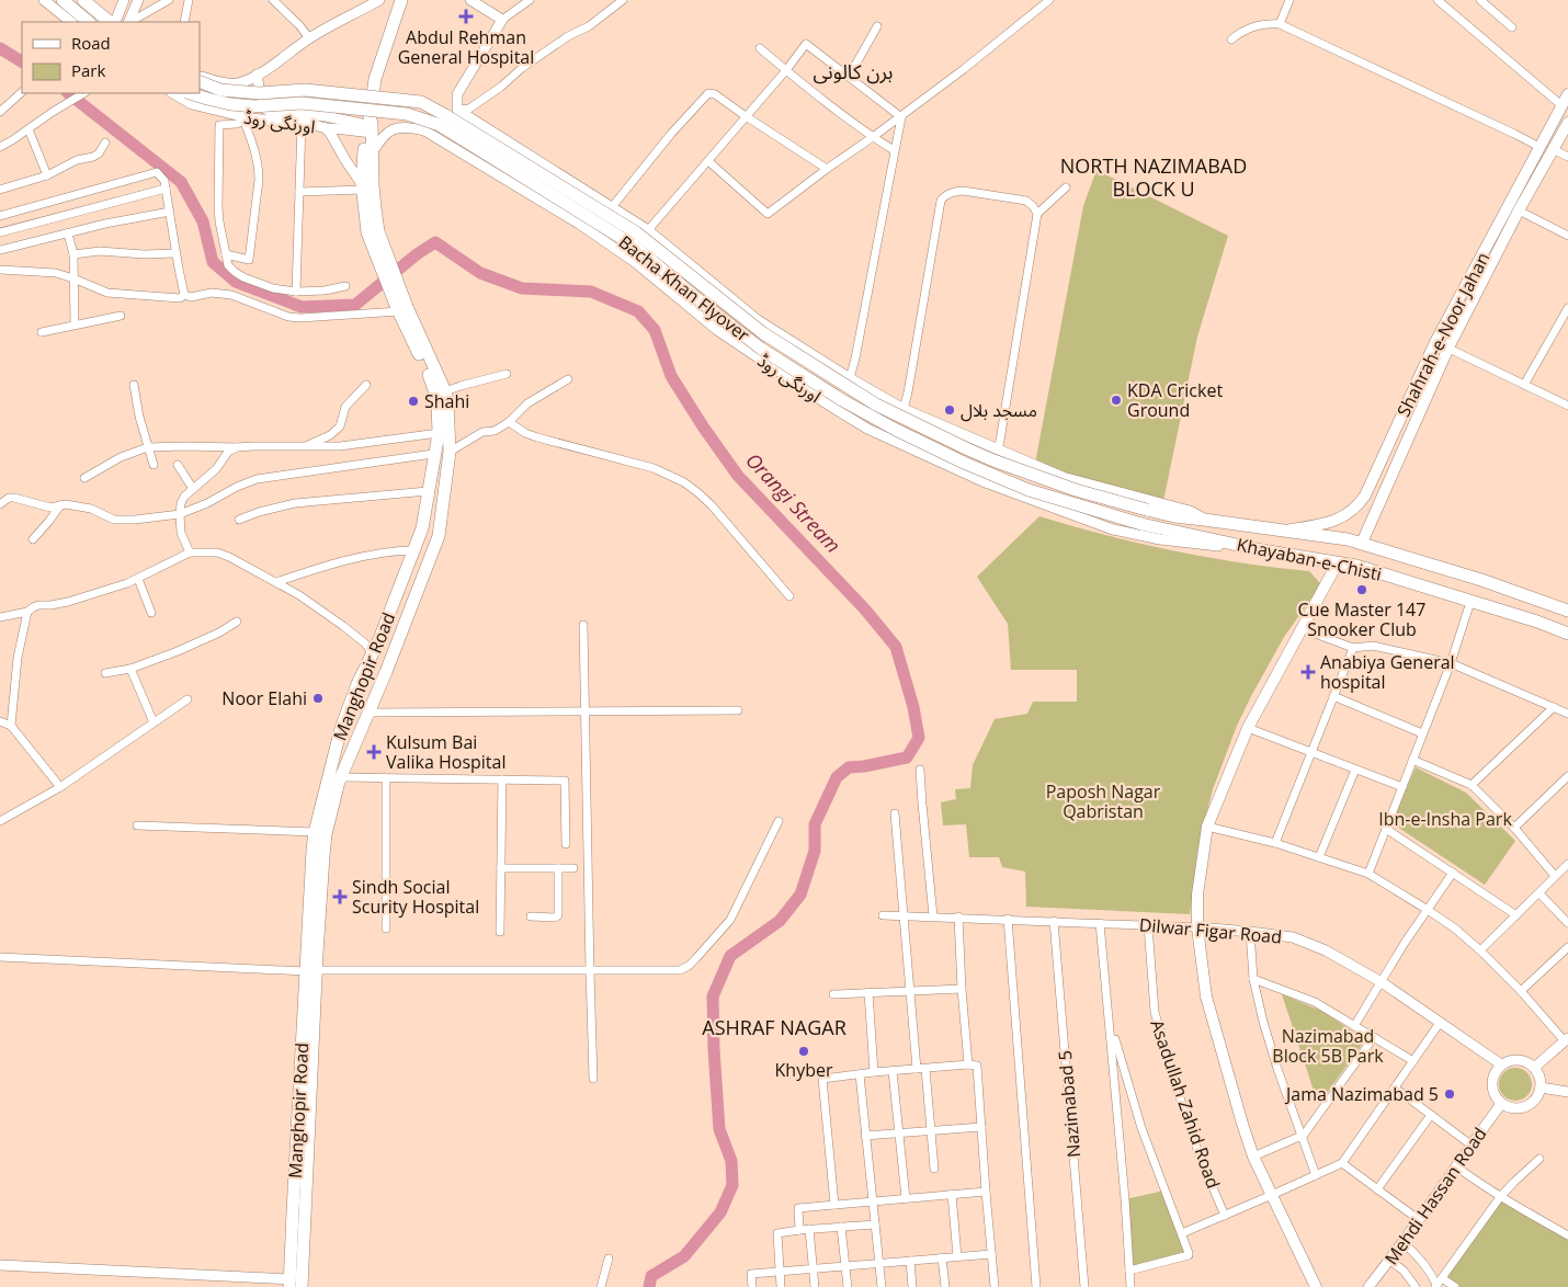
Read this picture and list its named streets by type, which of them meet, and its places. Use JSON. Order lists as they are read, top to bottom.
{
  "streets": {
    "main road": [
      "Bacha Khan Flyover",
      "Shahrah-e-Noor Jahan",
      "Khayaban-e-Chisti",
      "Manghopir Road"
    ],
    "street": [
      "اورنگی روڈ",
      "Dilwar Figar Road",
      "Nazimabad 5",
      "Asadullah Zahid Road",
      "Mehdi Hassan Road"
    ]
  },
  "crossings": [
    ["اورنگی روڈ", "Khayaban-e-Chisti"],
    ["اورنگی روڈ", "Manghopir Road"],
    ["Bacha Khan Flyover", "Khayaban-e-Chisti"],
    ["Shahrah-e-Noor Jahan", "Khayaban-e-Chisti"],
    ["Dilwar Figar Road", "Nazimabad 5"],
    ["Dilwar Figar Road", "Asadullah Zahid Road"],
    ["Dilwar Figar Road", "Mehdi Hassan Road"]
  ],
  "districts": ["ہرن کالونی", "NORTH NAZIMABAD BLOCK U", "ASHRAF NAGAR"],
  "water": ["Orangi Stream"],
  "parks": ["Paposh Nagar Qabristan", "Ibn-e-Insha Park", "Nazimabad Block 5B Park"],
  "places": {
    "health": [
      "Abdul Rehman General Hospital",
      "Anabiya General hospital",
      "Kulsum Bai Valika Hospital",
      "Sindh Social Scurity Hospital"
    ],
    "other": [
      "KDA Cricket Ground",
      "Shahi",
      "مسجد بلال",
      "Cue Master 147 Snooker Club",
      "Noor Elahi",
      "Khyber",
      "Jama Nazimabad 5"
    ]
  },
  "legend": ["Road", "Park"]
}
